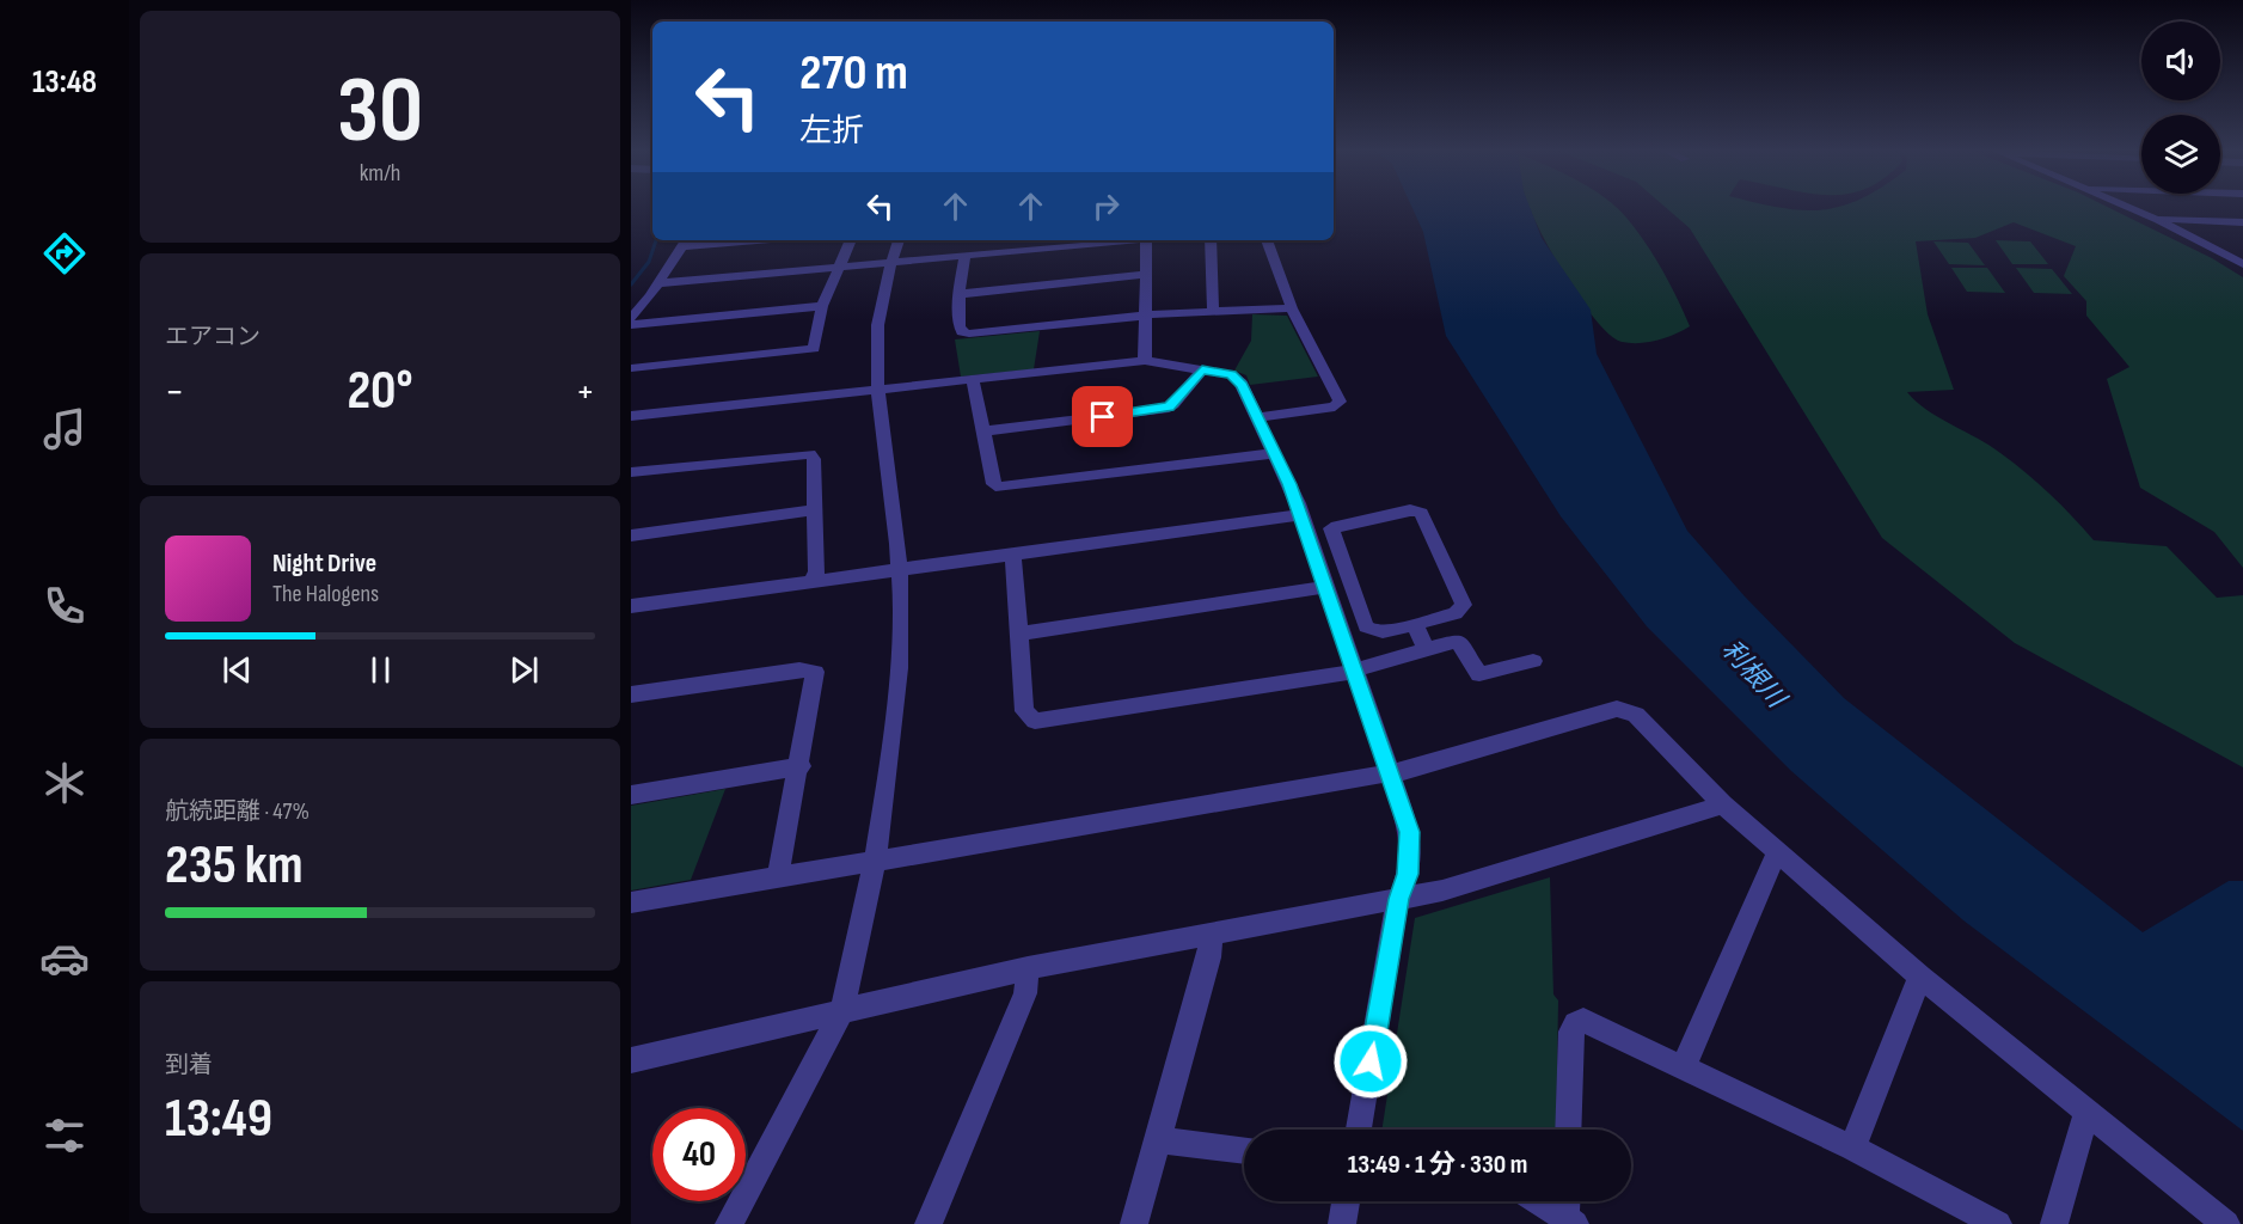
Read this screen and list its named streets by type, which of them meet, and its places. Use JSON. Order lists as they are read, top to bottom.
{
  "water": ["利根川"],
  "page": {
    "tabs": "13:48",
    "tile": [
      ["30", "km/h"],
      "エアコン",
      ["航続距離 · 47%", "235 km"],
      ["到着", "13:49"]
    ],
    "turn": ["270 m", "左折"],
    "heat": ["−", "20°", "+"],
    "song": ["Night Drive", "The Halogens"],
    "limit": "40",
    "trip": "13:49 · 1 分 · 330 m"
  }
}
